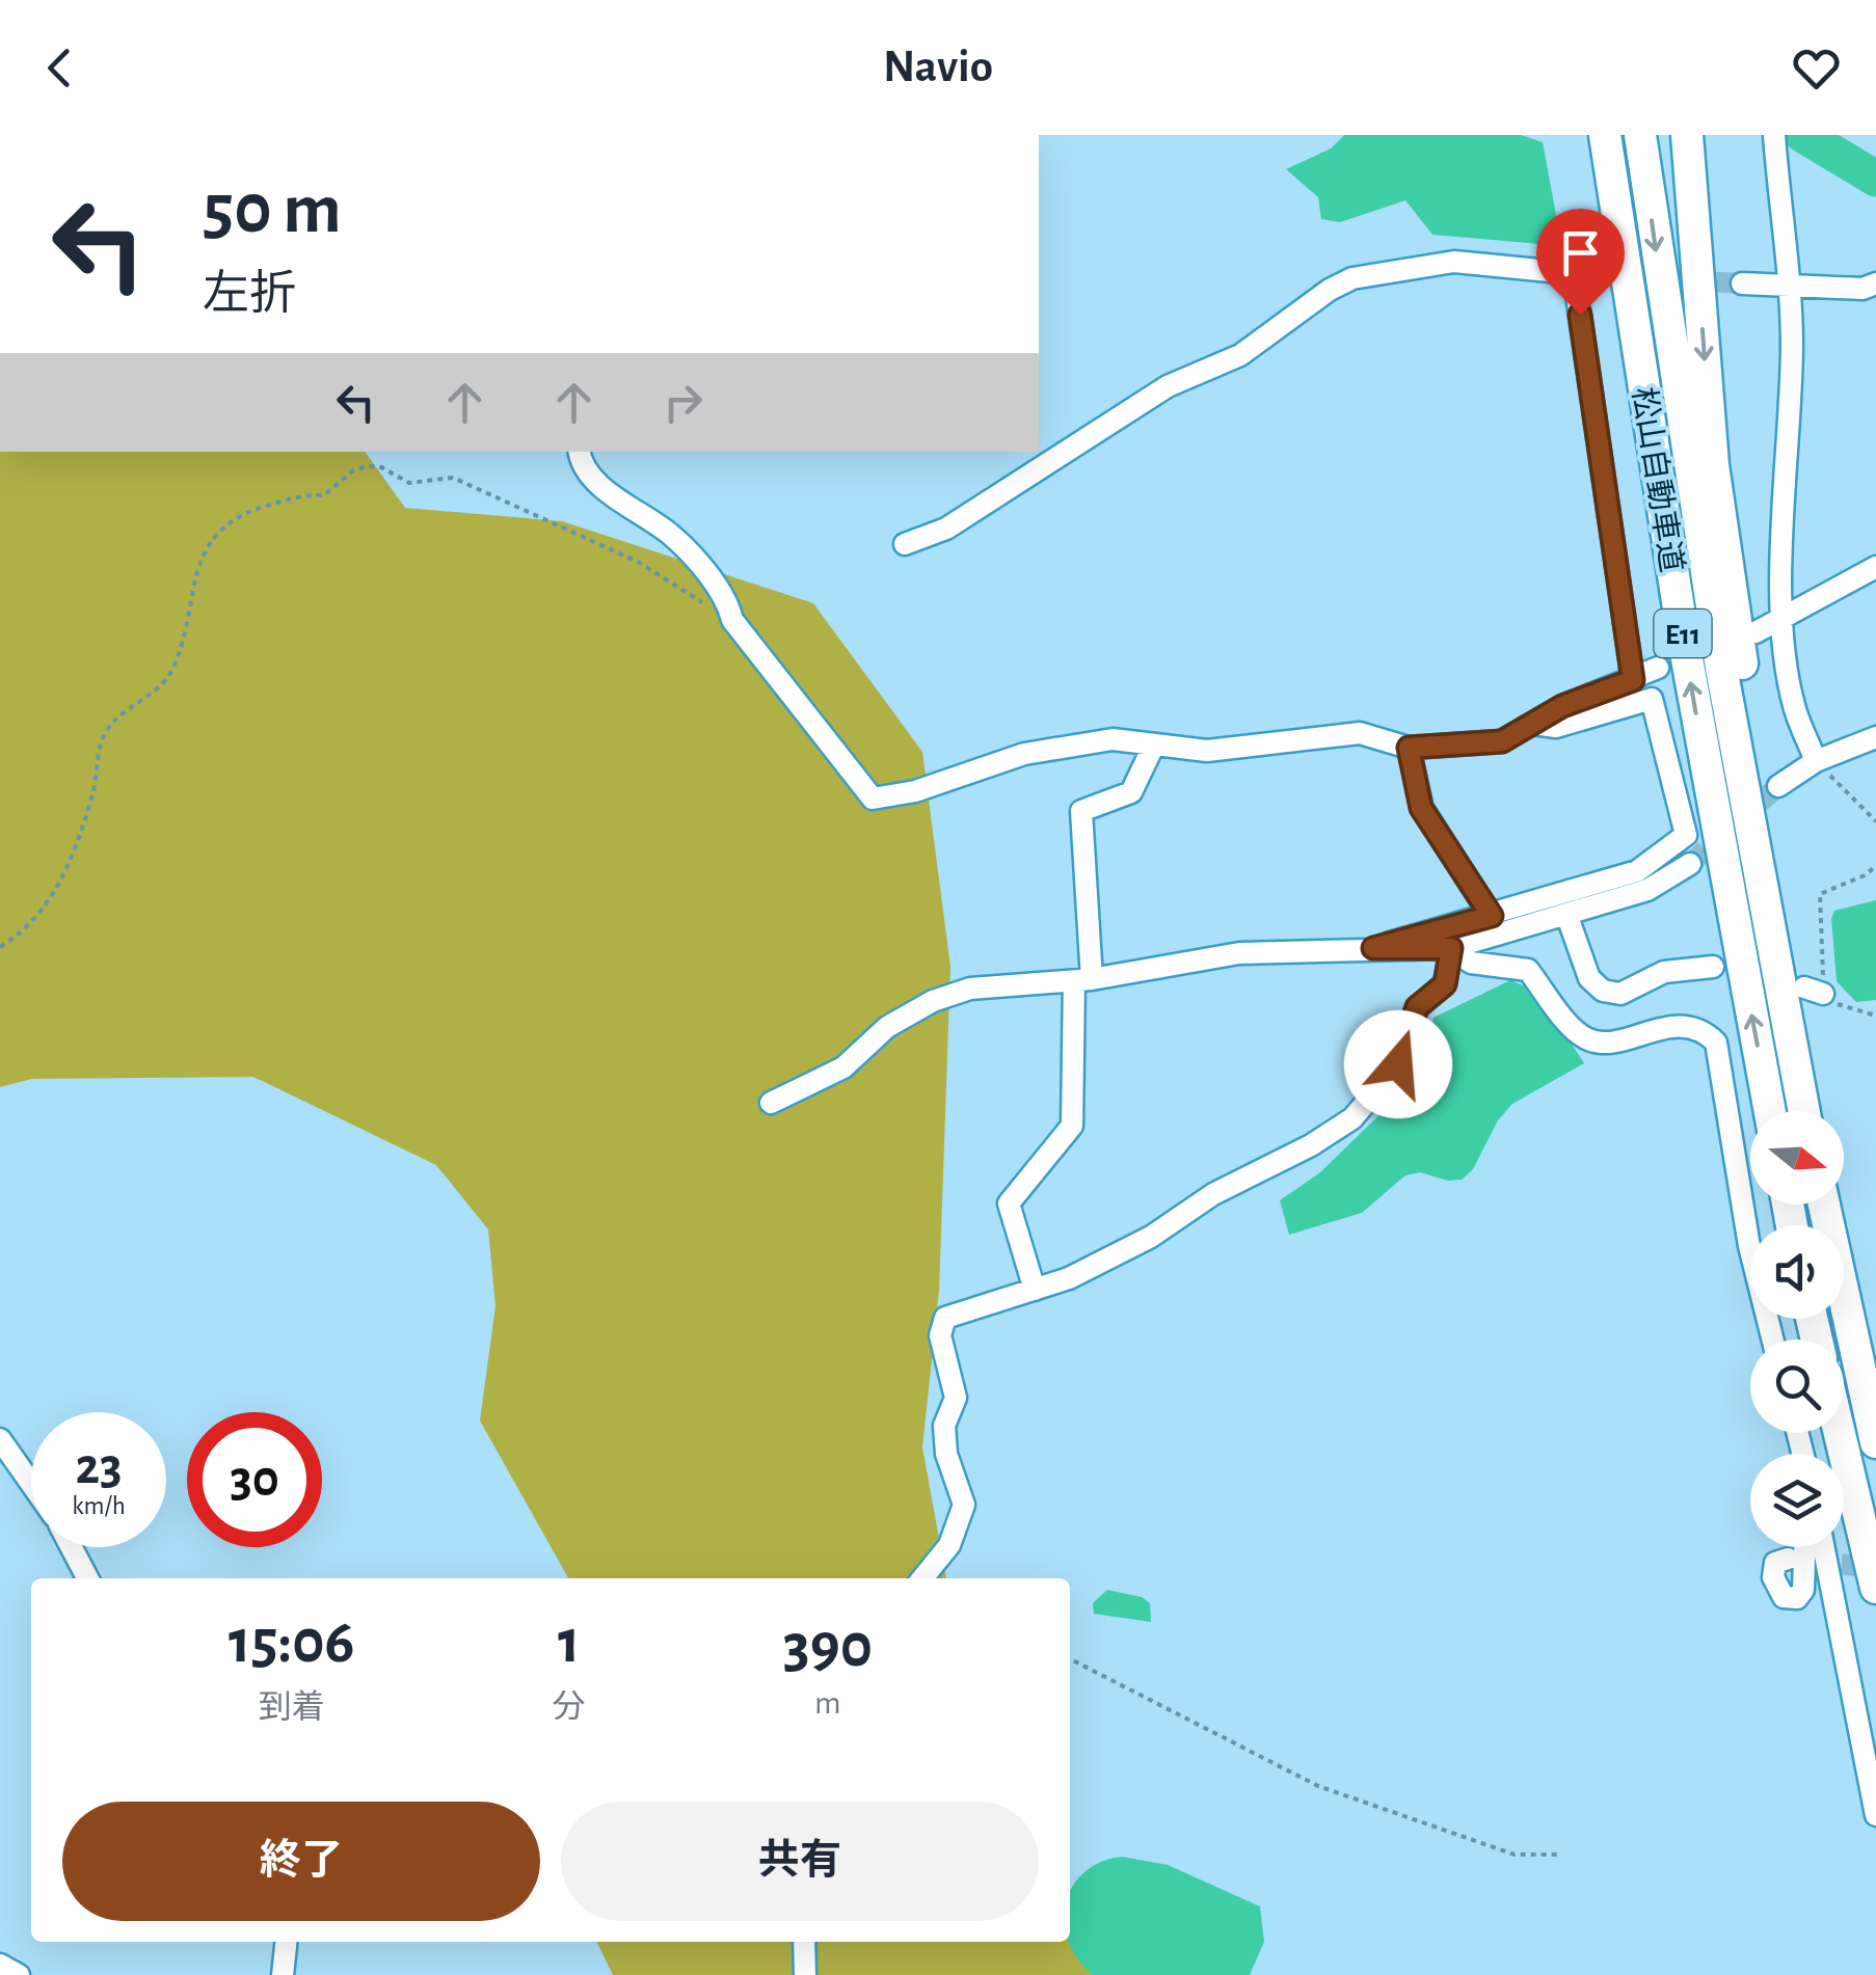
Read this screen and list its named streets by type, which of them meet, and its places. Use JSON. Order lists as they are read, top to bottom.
{
  "streets": {
    "highway": ["松山自動車道", "E11"]
  },
  "north": "right",
  "page": {
    "header": "Navio",
    "turn": ["50 m", "左折"],
    "speed": "23 km/h",
    "limit": "30",
    "eta": [
      "15:06",
      "到着",
      "1",
      "分",
      "390",
      "m"
    ],
    "buttons": ["終了", "共有"]
  }
}
